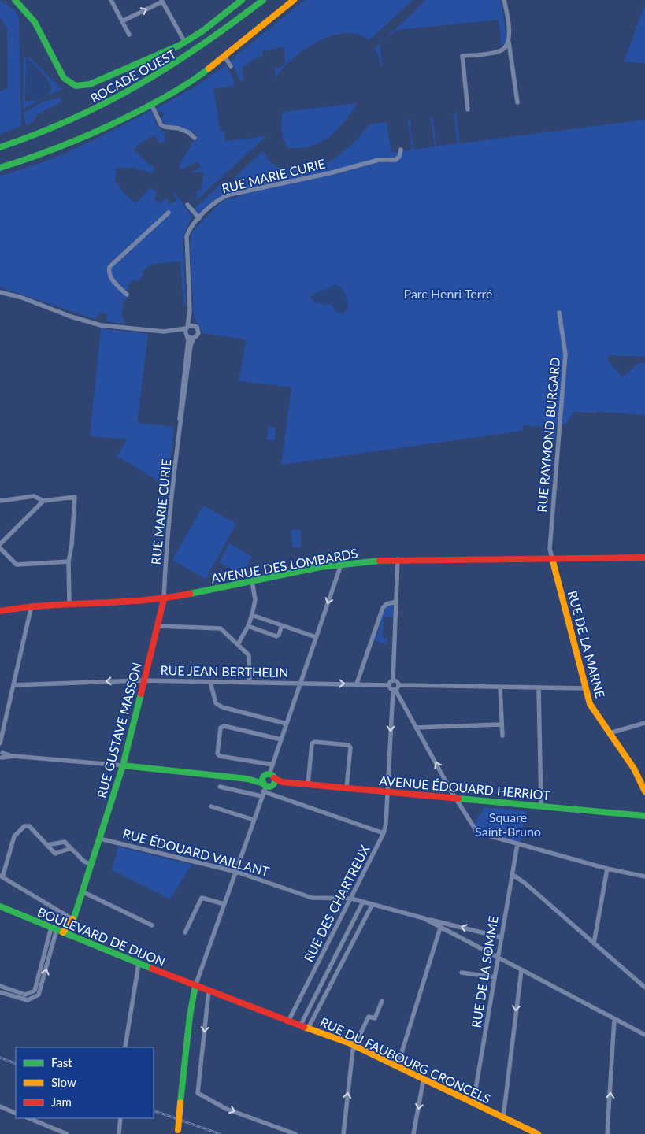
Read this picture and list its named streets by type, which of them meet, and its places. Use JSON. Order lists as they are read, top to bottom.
{
  "streets": {
    "street": [
      "ROCADE OUEST",
      "RUE MARIE CURIE",
      "RUE RAYMOND BURGARD",
      "AVENUE DES LOMBARDS",
      "RUE DE LA MARNE",
      "RUE JEAN BERTHELIN",
      "RUE GUSTAVE MASSON",
      "AVENUE ÉDOUARD HERRIOT",
      "RUE ÉDOUARD VAILLANT",
      "RUE DES CHARTREUX",
      "BOULEVARD DE DIJON",
      "RUE DE LA SOMME",
      "RUE DU FAUBOURG CRONCELS"
    ]
  },
  "crossings": [
    ["RUE MARIE CURIE", "AVENUE DES LOMBARDS"],
    ["RUE MARIE CURIE", "RUE GUSTAVE MASSON"],
    ["RUE RAYMOND BURGARD", "AVENUE DES LOMBARDS"],
    ["RUE RAYMOND BURGARD", "RUE DE LA MARNE"],
    ["AVENUE DES LOMBARDS", "RUE DE LA MARNE"],
    ["AVENUE DES LOMBARDS", "RUE GUSTAVE MASSON"],
    ["RUE JEAN BERTHELIN", "RUE GUSTAVE MASSON"],
    ["RUE JEAN BERTHELIN", "RUE DES CHARTREUX"],
    ["RUE GUSTAVE MASSON", "RUE ÉDOUARD VAILLANT"],
    ["RUE GUSTAVE MASSON", "BOULEVARD DE DIJON"],
    ["AVENUE ÉDOUARD HERRIOT", "RUE DES CHARTREUX"],
    ["RUE ÉDOUARD VAILLANT", "RUE DES CHARTREUX"],
    ["RUE ÉDOUARD VAILLANT", "RUE DE LA SOMME"],
    ["RUE DES CHARTREUX", "RUE DU FAUBOURG CRONCELS"],
    ["BOULEVARD DE DIJON", "RUE DU FAUBOURG CRONCELS"],
    ["RUE DE LA SOMME", "RUE DU FAUBOURG CRONCELS"]
  ],
  "parks": ["Parc Henri Terré", "Square Saint-Bruno"],
  "legend": ["Fast", "Slow", "Jam"]
}
